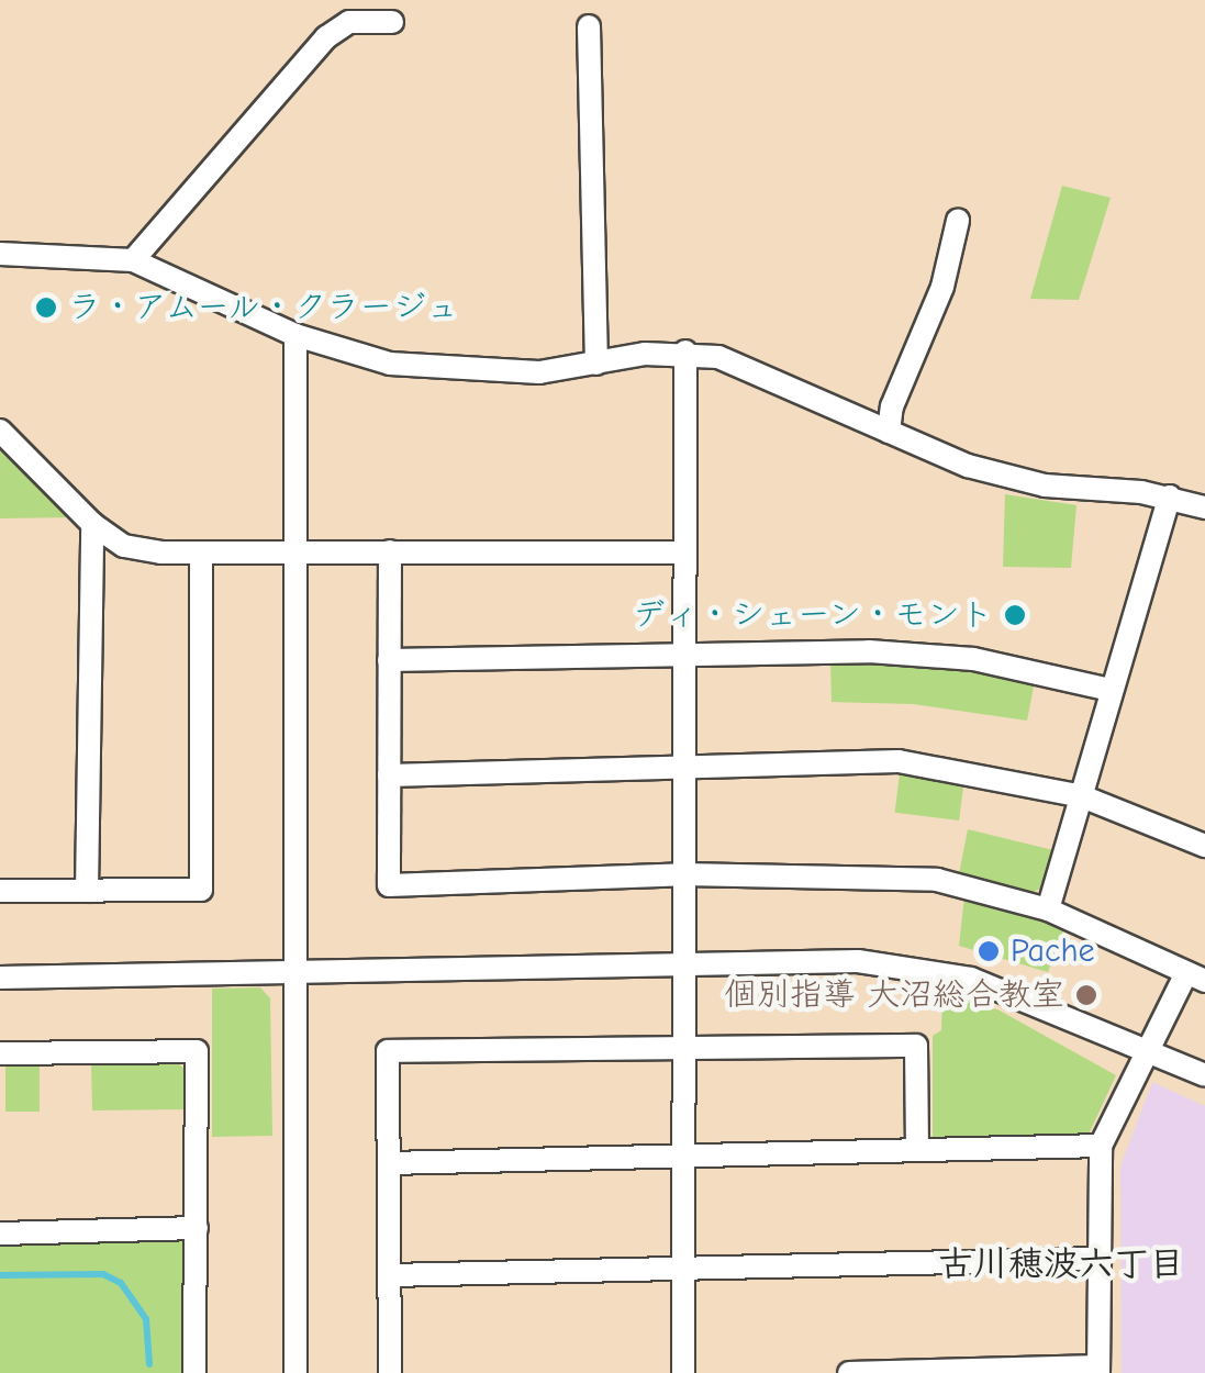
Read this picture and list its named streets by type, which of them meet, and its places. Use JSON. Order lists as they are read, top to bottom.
{
  "districts": ["古川穂波六丁目"],
  "places": [
    "ラ・アムール・クラージュ",
    "ディ・シェーン・モント",
    "Pache",
    "個別指導 大沼総合教室"
  ]
}
